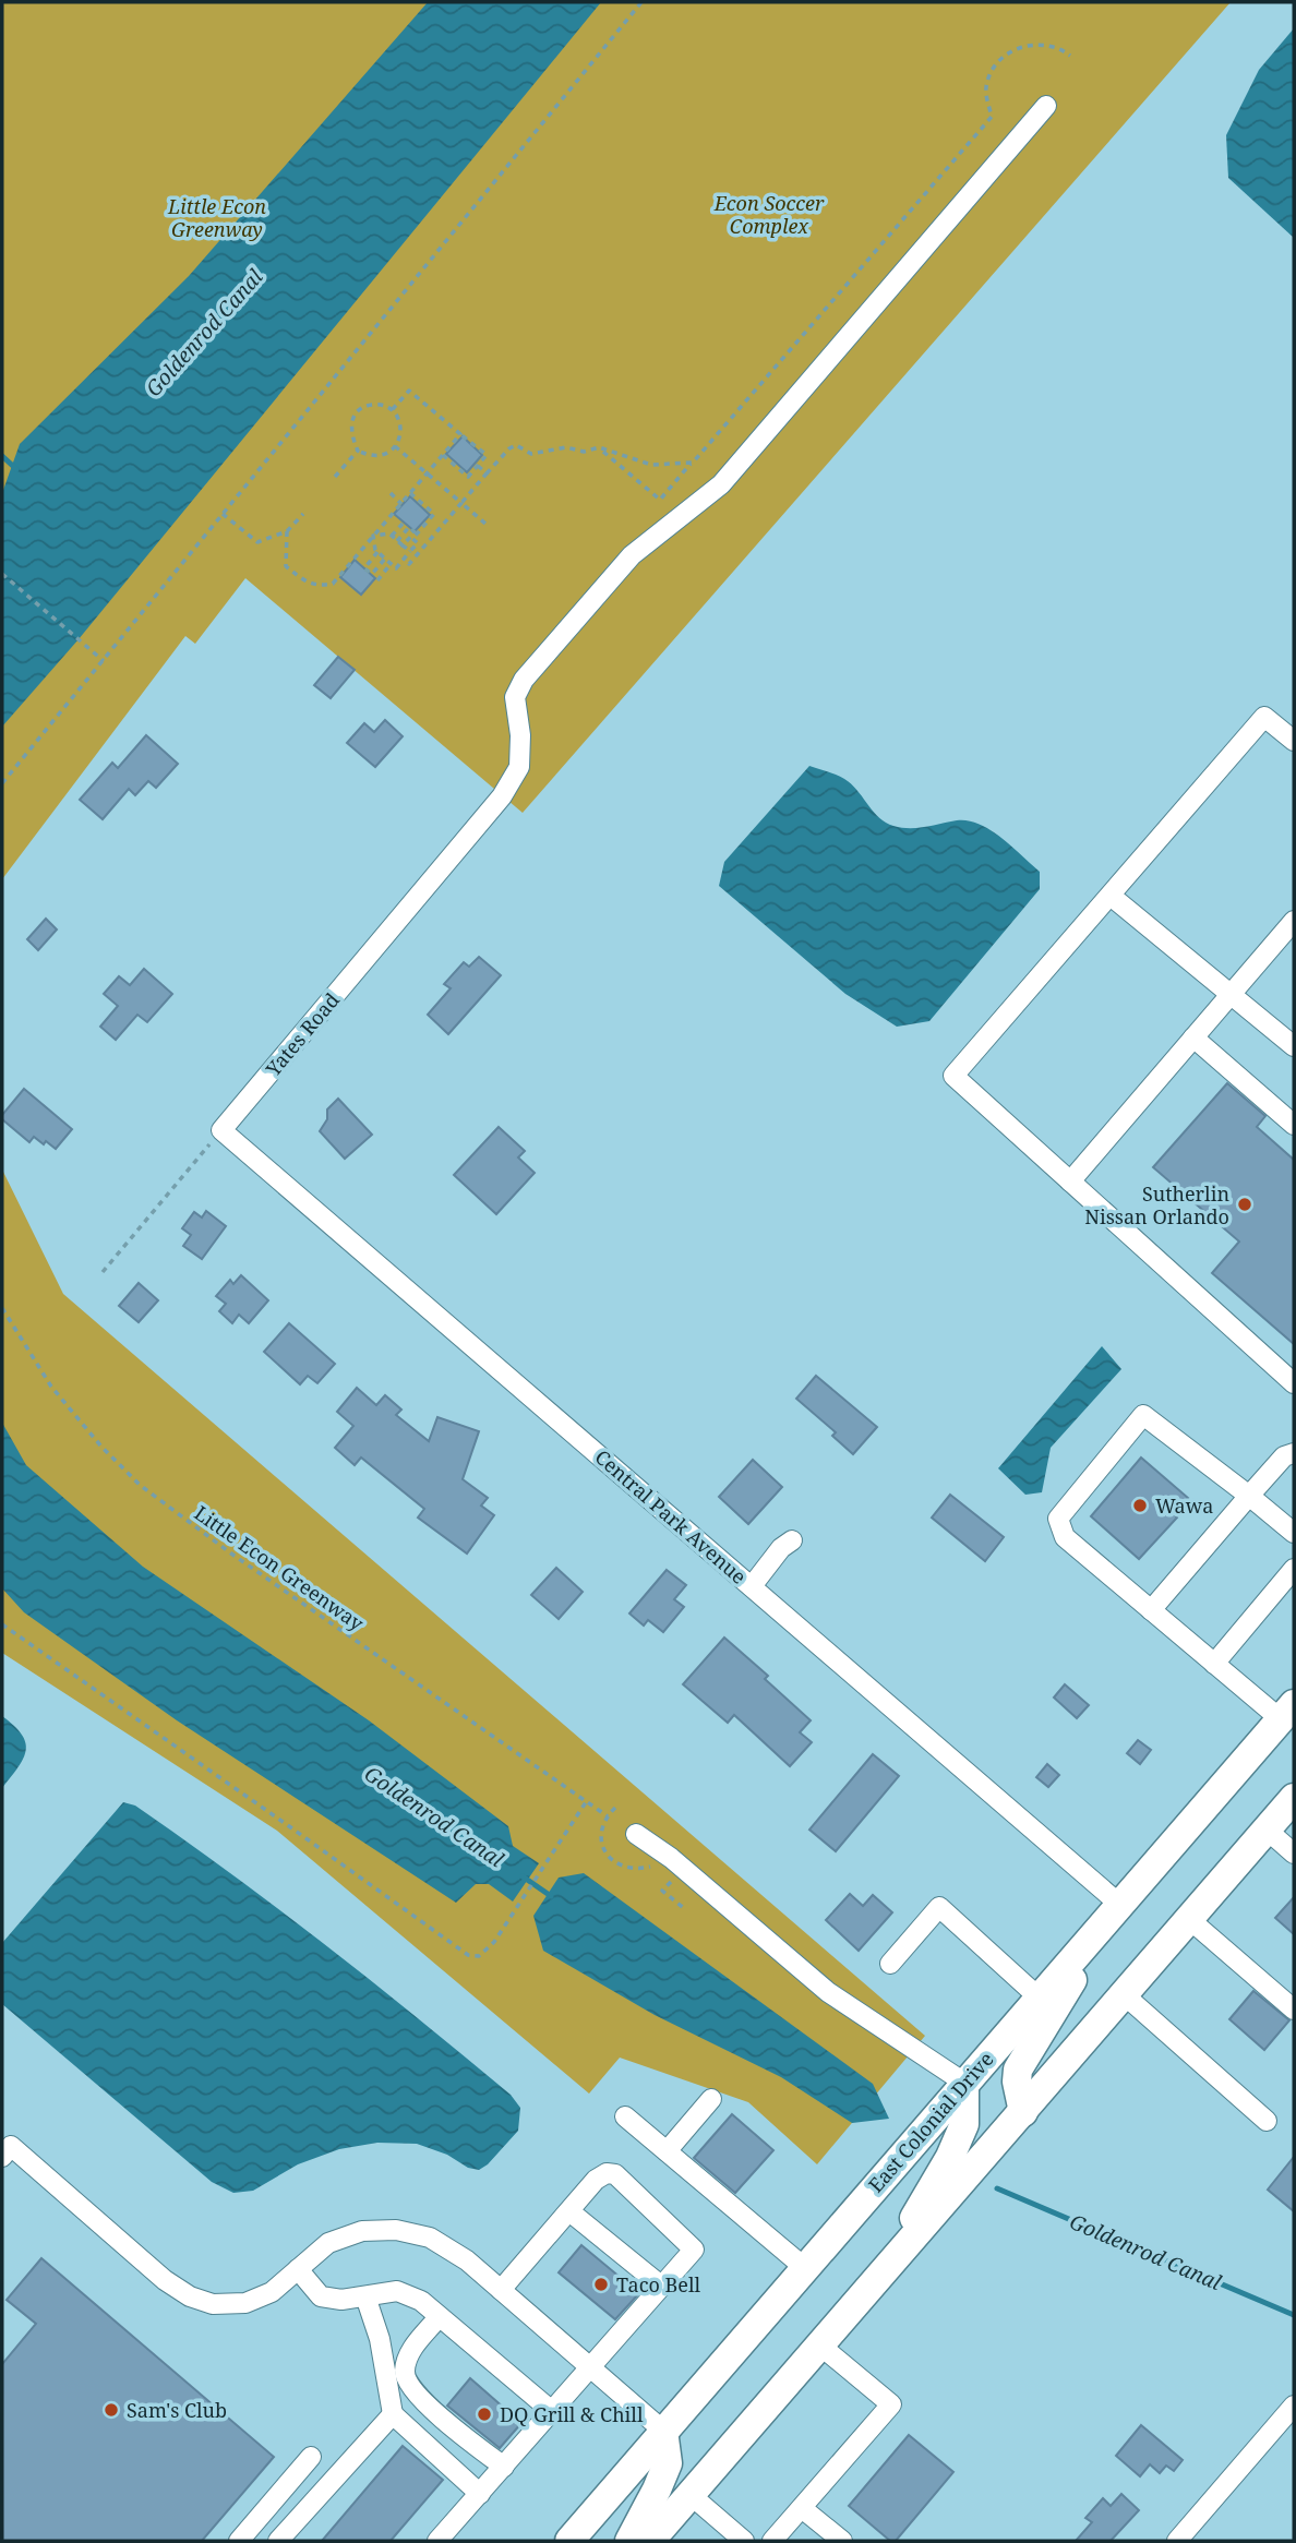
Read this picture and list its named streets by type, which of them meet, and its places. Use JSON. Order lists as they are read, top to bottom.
{
  "streets": {
    "highway": ["East Colonial Drive"],
    "street": ["Yates Road", "Central Park Avenue"],
    "path": ["Little Econ Greenway"]
  },
  "crossings": [
    ["Yates Road", "Central Park Avenue"]
  ],
  "water": ["Goldenrod Canal"],
  "parks": ["Econ Soccer Complex", "Little Econ Greenway"],
  "places": [
    "Sutherlin Nissan Orlando",
    "Wawa",
    "Taco Bell",
    "Sam's Club",
    "DQ Grill & Chill"
  ]
}
